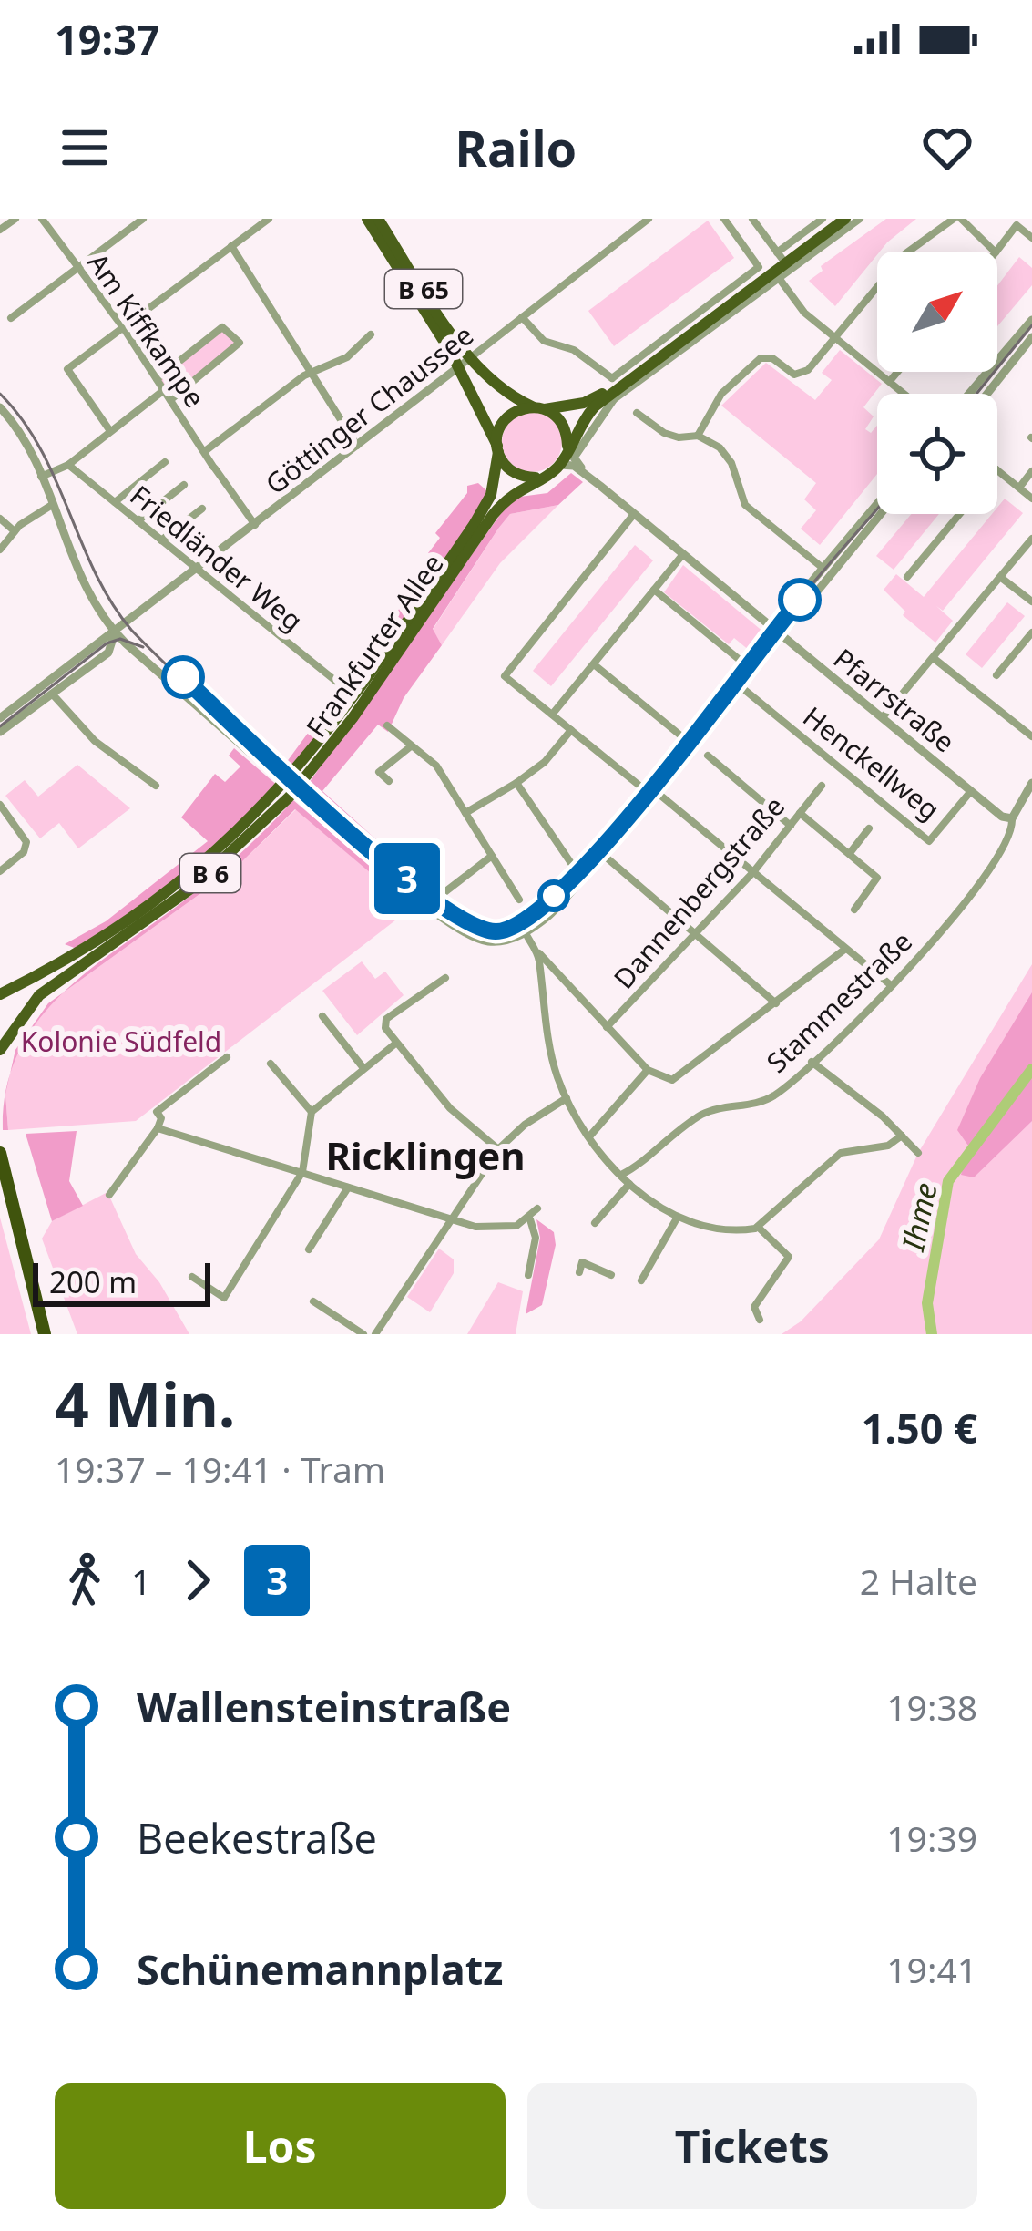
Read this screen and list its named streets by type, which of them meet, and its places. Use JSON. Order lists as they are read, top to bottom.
{
  "streets": {
    "main road": ["B 65", "Frankfurter Allee", "B 6"],
    "street": [
      "Am Kiffkampe",
      "Göttinger Chaussee",
      "Friedländer Weg",
      "Pfarrstraße",
      "Henckellweg",
      "Dannenbergstraße",
      "Stammestraße"
    ]
  },
  "crossings": [
    ["B 65", "Göttinger Chaussee"],
    ["B 65", "Frankfurter Allee"],
    ["B 65", "Pfarrstraße"],
    ["B 65", "B 6"],
    ["Am Kiffkampe", "Göttinger Chaussee"],
    ["Göttinger Chaussee", "Friedländer Weg"],
    ["Frankfurter Allee", "Pfarrstraße"],
    ["Frankfurter Allee", "B 6"],
    ["Pfarrstraße", "Henckellweg"],
    ["Pfarrstraße", "B 6"],
    ["Pfarrstraße", "Stammestraße"]
  ],
  "districts": ["Ricklingen"],
  "water": ["Ihme"],
  "parks": ["Kolonie Südfeld"],
  "lines": ["tram line 3"],
  "scale_bar": "200 m",
  "north": "top right",
  "page": {
    "status": "19:37",
    "header": "Railo",
    "on_map": "3",
    "scale": "200 m",
    "heading": ["4 Min.", "19:37 – 19:41 · Tram", "1.50 €"],
    "legs": ["1", "3", "2 Halte"],
    "list": [
      {
        "name": "Wallensteinstraße",
        "value": "19:38"
      },
      {
        "name": "Beekestraße",
        "value": "19:39"
      },
      {
        "name": "Schünemannplatz",
        "value": "19:41"
      }
    ],
    "buttons": ["Los", "Tickets"]
  }
}
